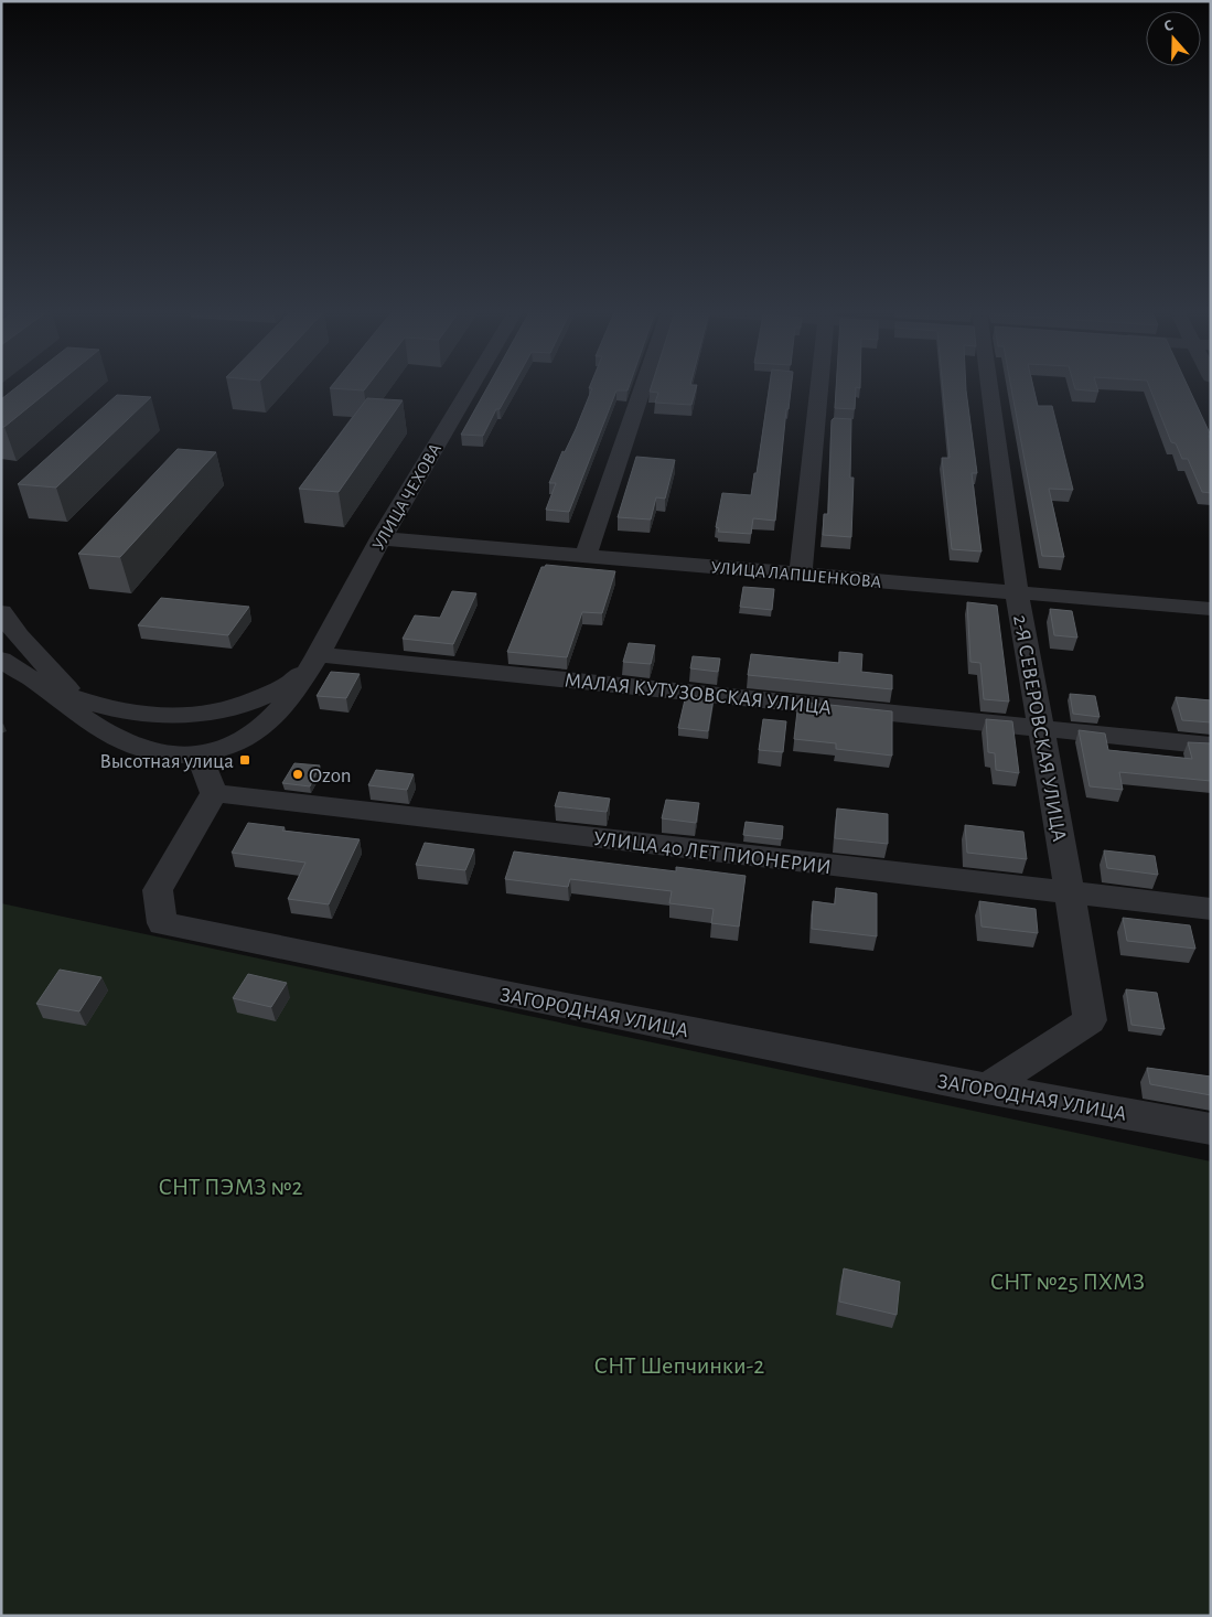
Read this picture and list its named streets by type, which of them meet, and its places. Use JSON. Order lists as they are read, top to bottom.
{
  "streets": {
    "street": [
      "УЛИЦА ЧЕХОВА",
      "УЛИЦА ЛАПШЕНКОВА",
      "МАЛАЯ КУТУЗОВСКАЯ УЛИЦА",
      "2-Я СЕВЕРОВСКАЯ УЛИЦА",
      "УЛИЦА 40 ЛЕТ ПИОНЕРИИ",
      "ЗАГОРОДНАЯ УЛИЦА"
    ]
  },
  "crossings": [
    ["УЛИЦА ЧЕХОВА", "УЛИЦА ЛАПШЕНКОВА"],
    ["УЛИЦА ЧЕХОВА", "МАЛАЯ КУТУЗОВСКАЯ УЛИЦА"],
    ["УЛИЦА ЛАПШЕНКОВА", "2-Я СЕВЕРОВСКАЯ УЛИЦА"],
    ["МАЛАЯ КУТУЗОВСКАЯ УЛИЦА", "2-Я СЕВЕРОВСКАЯ УЛИЦА"],
    ["2-Я СЕВЕРОВСКАЯ УЛИЦА", "УЛИЦА 40 ЛЕТ ПИОНЕРИИ"],
    ["2-Я СЕВЕРОВСКАЯ УЛИЦА", "ЗАГОРОДНАЯ УЛИЦА"],
    ["УЛИЦА 40 ЛЕТ ПИОНЕРИИ", "ЗАГОРОДНАЯ УЛИЦА"]
  ],
  "parks": ["СНТ ПЭМЗ №2", "СНТ №25 ПХМЗ", "СНТ Шепчинки-2"],
  "places": {
    "transit": ["Высотная улица"],
    "other": ["Ozon"]
  },
  "north": "top"
}
